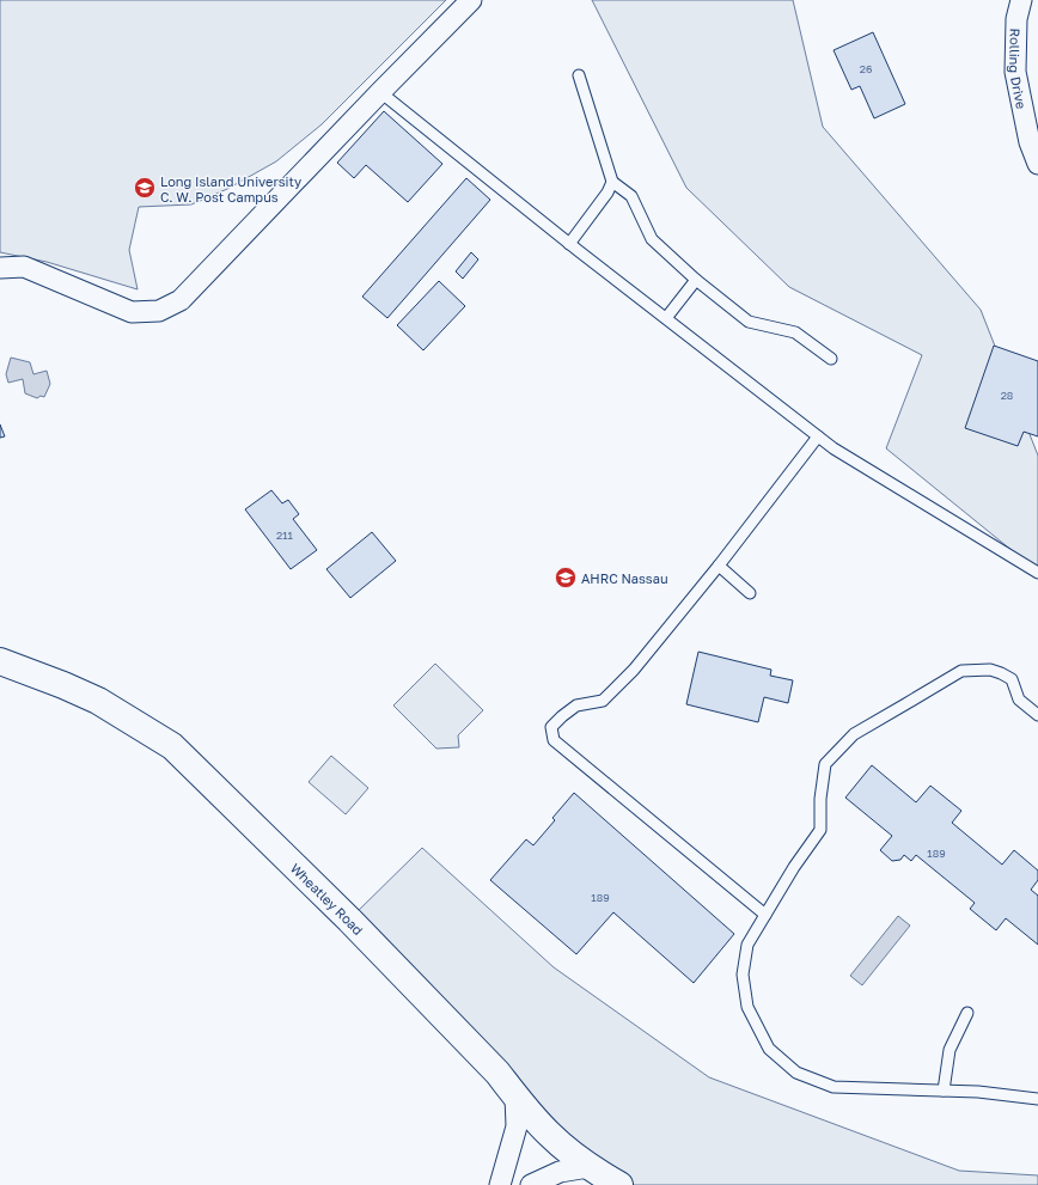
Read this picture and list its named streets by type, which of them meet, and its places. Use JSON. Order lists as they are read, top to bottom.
{
  "streets": {
    "main road": ["Wheatley Road"],
    "street": ["Rolling Drive"]
  },
  "places": {
    "school or university": ["Long Island University C. W. Post Campus", "AHRC Nassau"]
  },
  "house_numbers": [
    "26",
    "28",
    "211",
    "189",
    "189"
  ]
}
